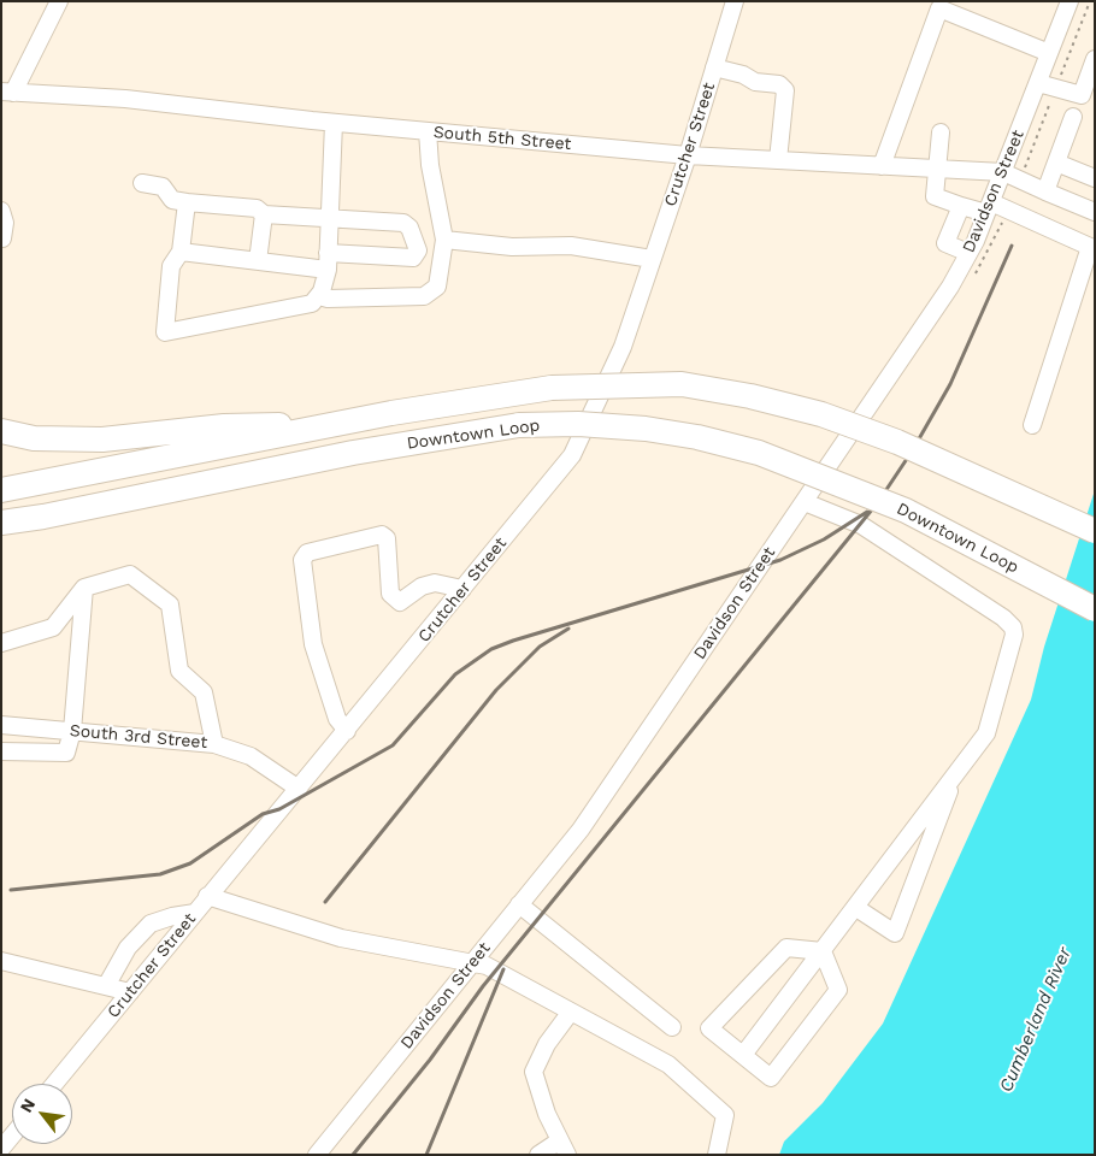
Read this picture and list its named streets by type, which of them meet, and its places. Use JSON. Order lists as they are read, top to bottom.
{
  "streets": {
    "highway": ["Downtown Loop"],
    "street": [
      "South 5th Street",
      "Crutcher Street",
      "Davidson Street",
      "South 3rd Street"
    ]
  },
  "crossings": [
    ["South 5th Street", "Crutcher Street"],
    ["South 5th Street", "Davidson Street"],
    ["Crutcher Street", "South 3rd Street"]
  ],
  "water": ["Cumberland River"],
  "north": "top left"
}
